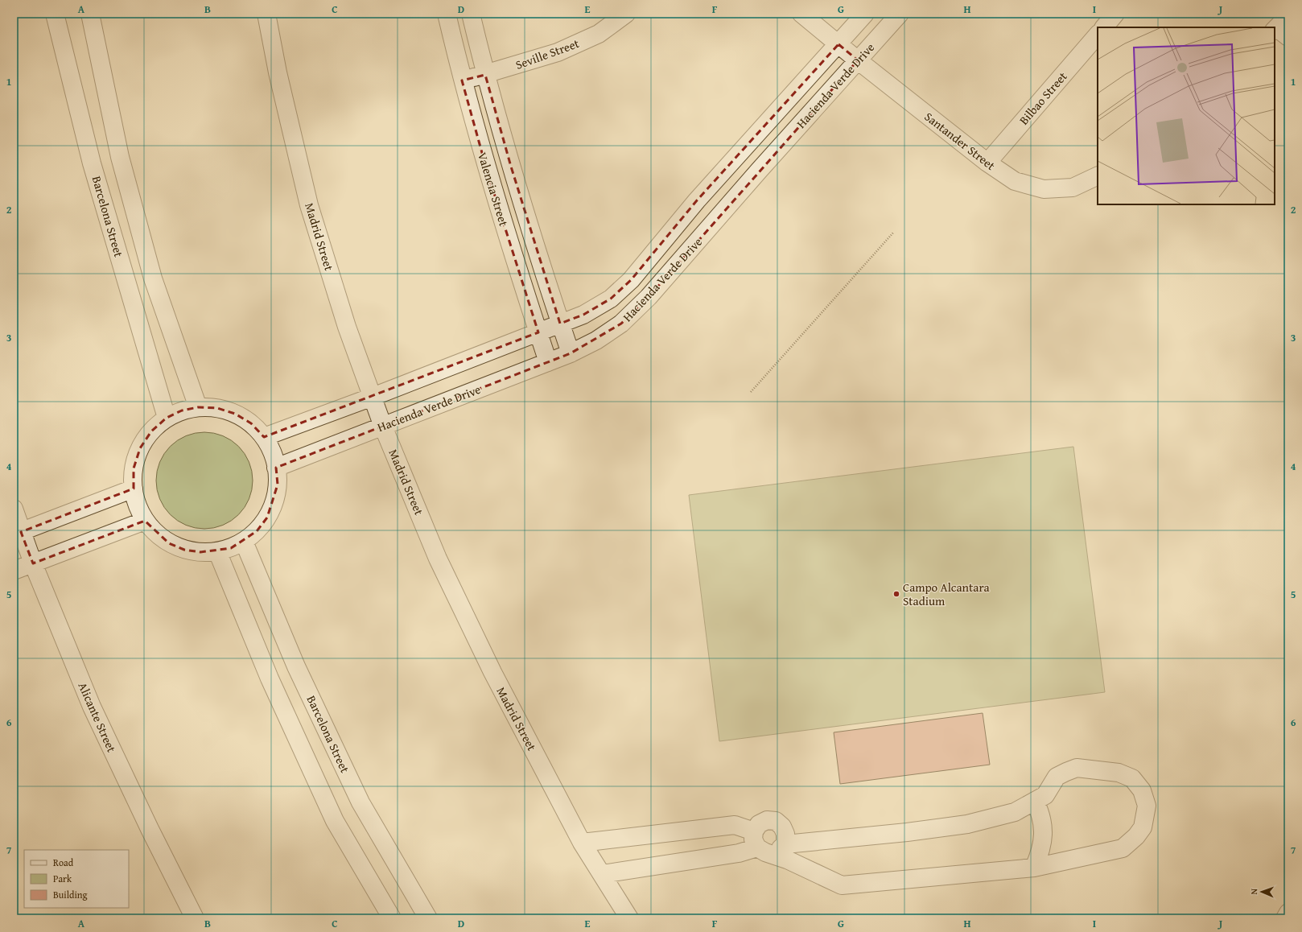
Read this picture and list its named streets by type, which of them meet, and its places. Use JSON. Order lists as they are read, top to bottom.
{
  "streets": {
    "street": [
      "Seville Street",
      "Hacienda Verde Drive",
      "Bilbao Street",
      "Santander Street",
      "Valencia Street",
      "Barcelona Street",
      "Madrid Street",
      "Alicante Street"
    ]
  },
  "crossings": [
    ["Seville Street", "Valencia Street"],
    ["Hacienda Verde Drive", "Santander Street"],
    ["Hacienda Verde Drive", "Valencia Street"],
    ["Hacienda Verde Drive", "Madrid Street"],
    ["Bilbao Street", "Santander Street"]
  ],
  "places": ["Campo Alcantara Stadium"],
  "legend": ["Road", "Park", "Building"],
  "north": "left",
  "grid": {
    "columns": [
      "A",
      "B",
      "C",
      "D",
      "E",
      "F",
      "G",
      "H",
      "I",
      "J"
    ],
    "rows": [
      "1",
      "2",
      "3",
      "4",
      "5",
      "6",
      "7"
    ]
  }
}
